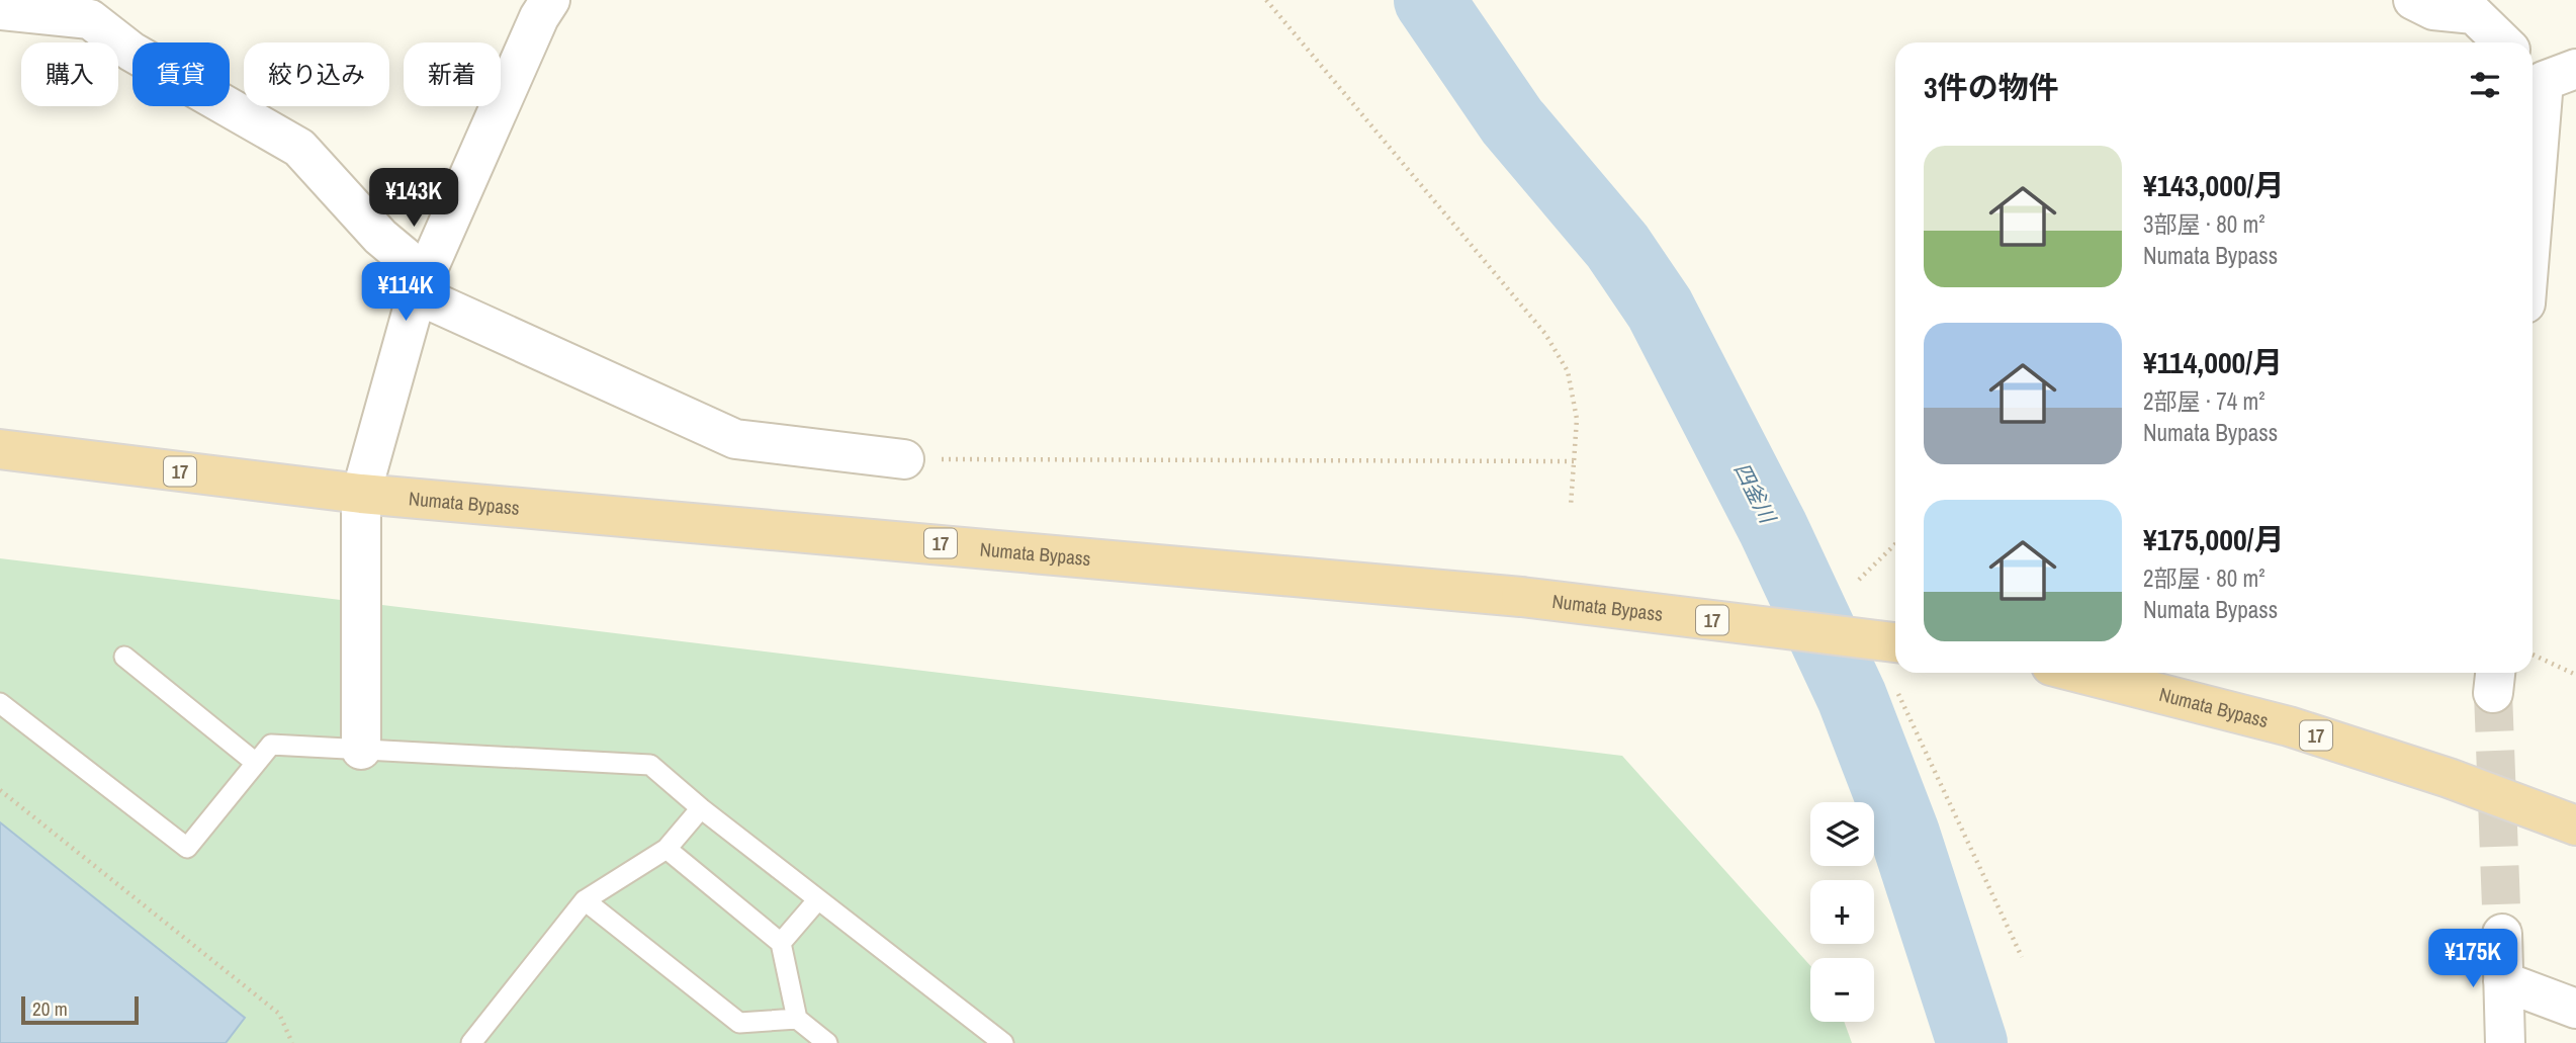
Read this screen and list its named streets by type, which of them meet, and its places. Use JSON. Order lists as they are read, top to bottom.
{
  "streets": {
    "highway": ["17", "Numata Bypass"]
  },
  "water": ["四釜川"],
  "scale_bar": "20 m",
  "page": {
    "chip": [
      "購入",
      "賃貸",
      "絞り込み",
      "新着"
    ],
    "heading": "3件の物件",
    "list": [
      {
        "name": "¥143,000/月",
        "note": "3部屋 · 80 m² · Numata Bypass"
      },
      {
        "name": "¥114,000/月",
        "note": "2部屋 · 74 m² · Numata Bypass"
      },
      {
        "name": "¥175,000/月",
        "note": "2部屋 · 80 m² · Numata Bypass"
      }
    ],
    "price": ["¥143K", "¥114K", "¥175K"],
    "map_buttons": ["+", "−"],
    "scale": "20 m"
  }
}
